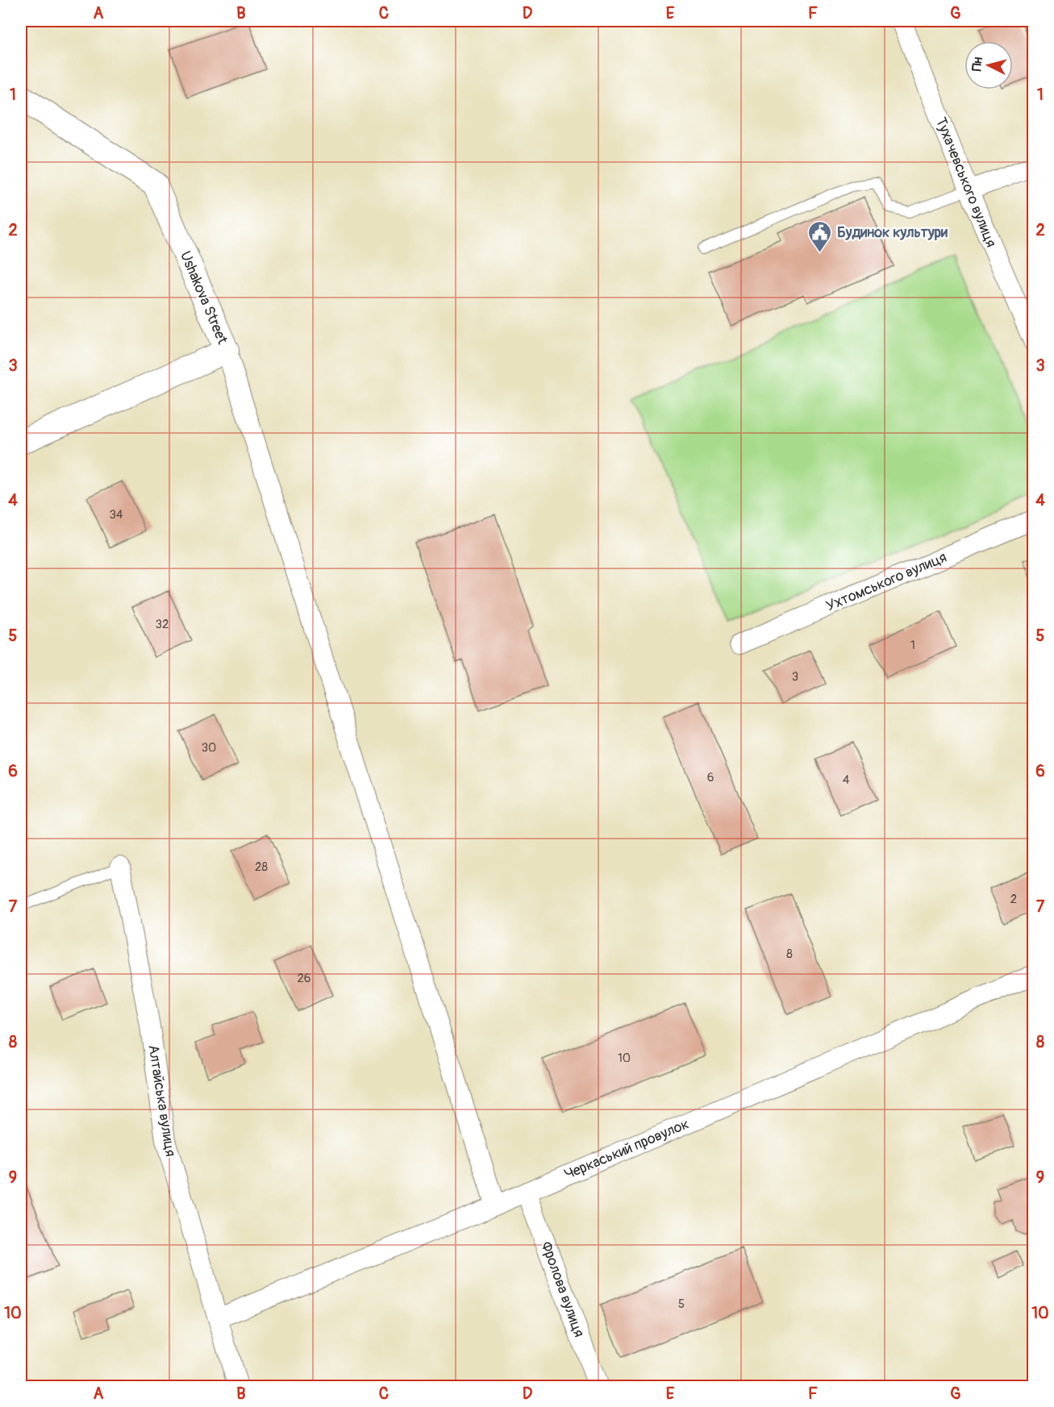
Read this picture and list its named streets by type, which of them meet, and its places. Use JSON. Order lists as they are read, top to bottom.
{
  "streets": {
    "street": [
      "Тухачевського вулиця",
      "Ushakova Street",
      "Ухтомського вулиця",
      "Алтайська вулиця",
      "Черкаський провулок",
      "Фролова вулиця"
    ]
  },
  "crossings": [
    ["Алтайська вулиця", "Черкаський провулок"],
    ["Черкаський провулок", "Фролова вулиця"]
  ],
  "places": {
    "public building": ["Будинок культури"]
  },
  "house_numbers": [
    "34",
    "32",
    "1",
    "3",
    "30",
    "6",
    "4",
    "28",
    "2",
    "8",
    "26",
    "10",
    "5"
  ],
  "north": "left",
  "grid": {
    "columns": [
      "A",
      "B",
      "C",
      "D",
      "E",
      "F",
      "G"
    ],
    "rows": [
      "1",
      "2",
      "3",
      "4",
      "5",
      "6",
      "7",
      "8",
      "9",
      "10"
    ]
  }
}
